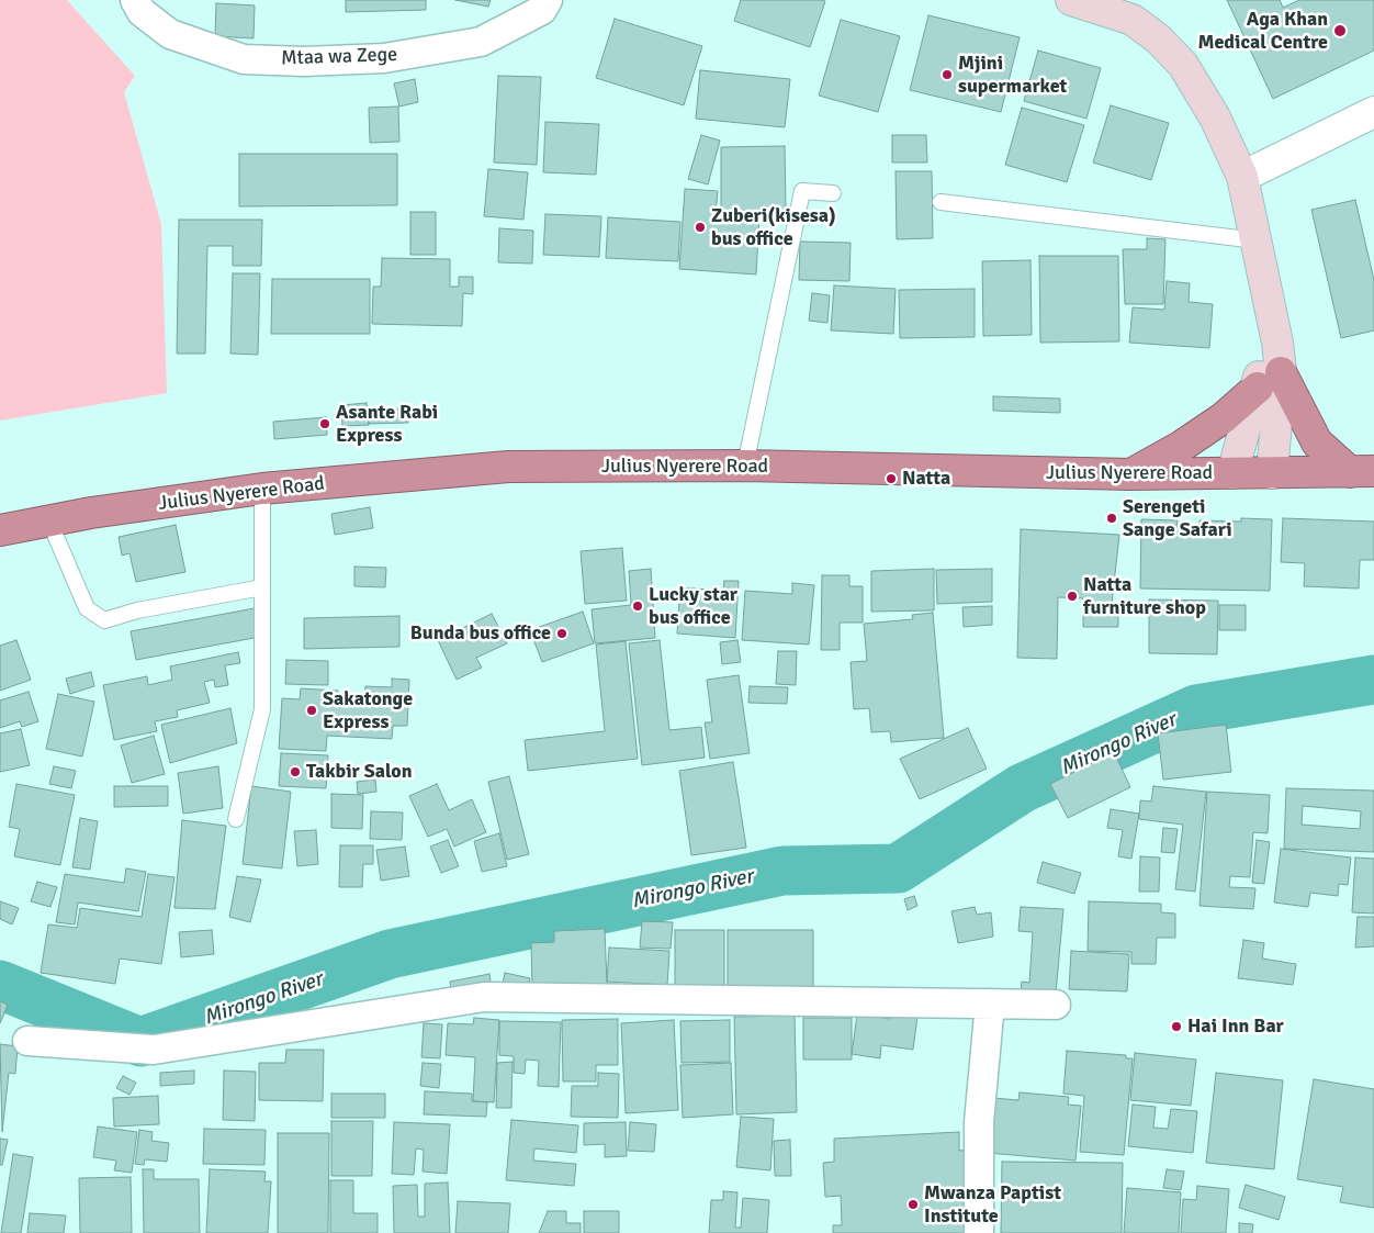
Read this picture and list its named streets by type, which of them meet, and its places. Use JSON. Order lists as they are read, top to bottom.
{
  "streets": {
    "highway": ["Julius Nyerere Road"],
    "street": ["Mtaa wa Zege"]
  },
  "water": ["Mirongo River"],
  "places": [
    "Aga Khan Medical Centre",
    "Mjini supermarket",
    "Zuberi(kisesa) bus office",
    "Asante Rabi Express",
    "Natta",
    "Serengeti Sange Safari",
    "Natta furniture shop",
    "Lucky star bus office",
    "Bunda bus office",
    "Sakatonge Express",
    "Takbir Salon",
    "Hai Inn Bar",
    "Mwanza Paptist Institute"
  ]
}
